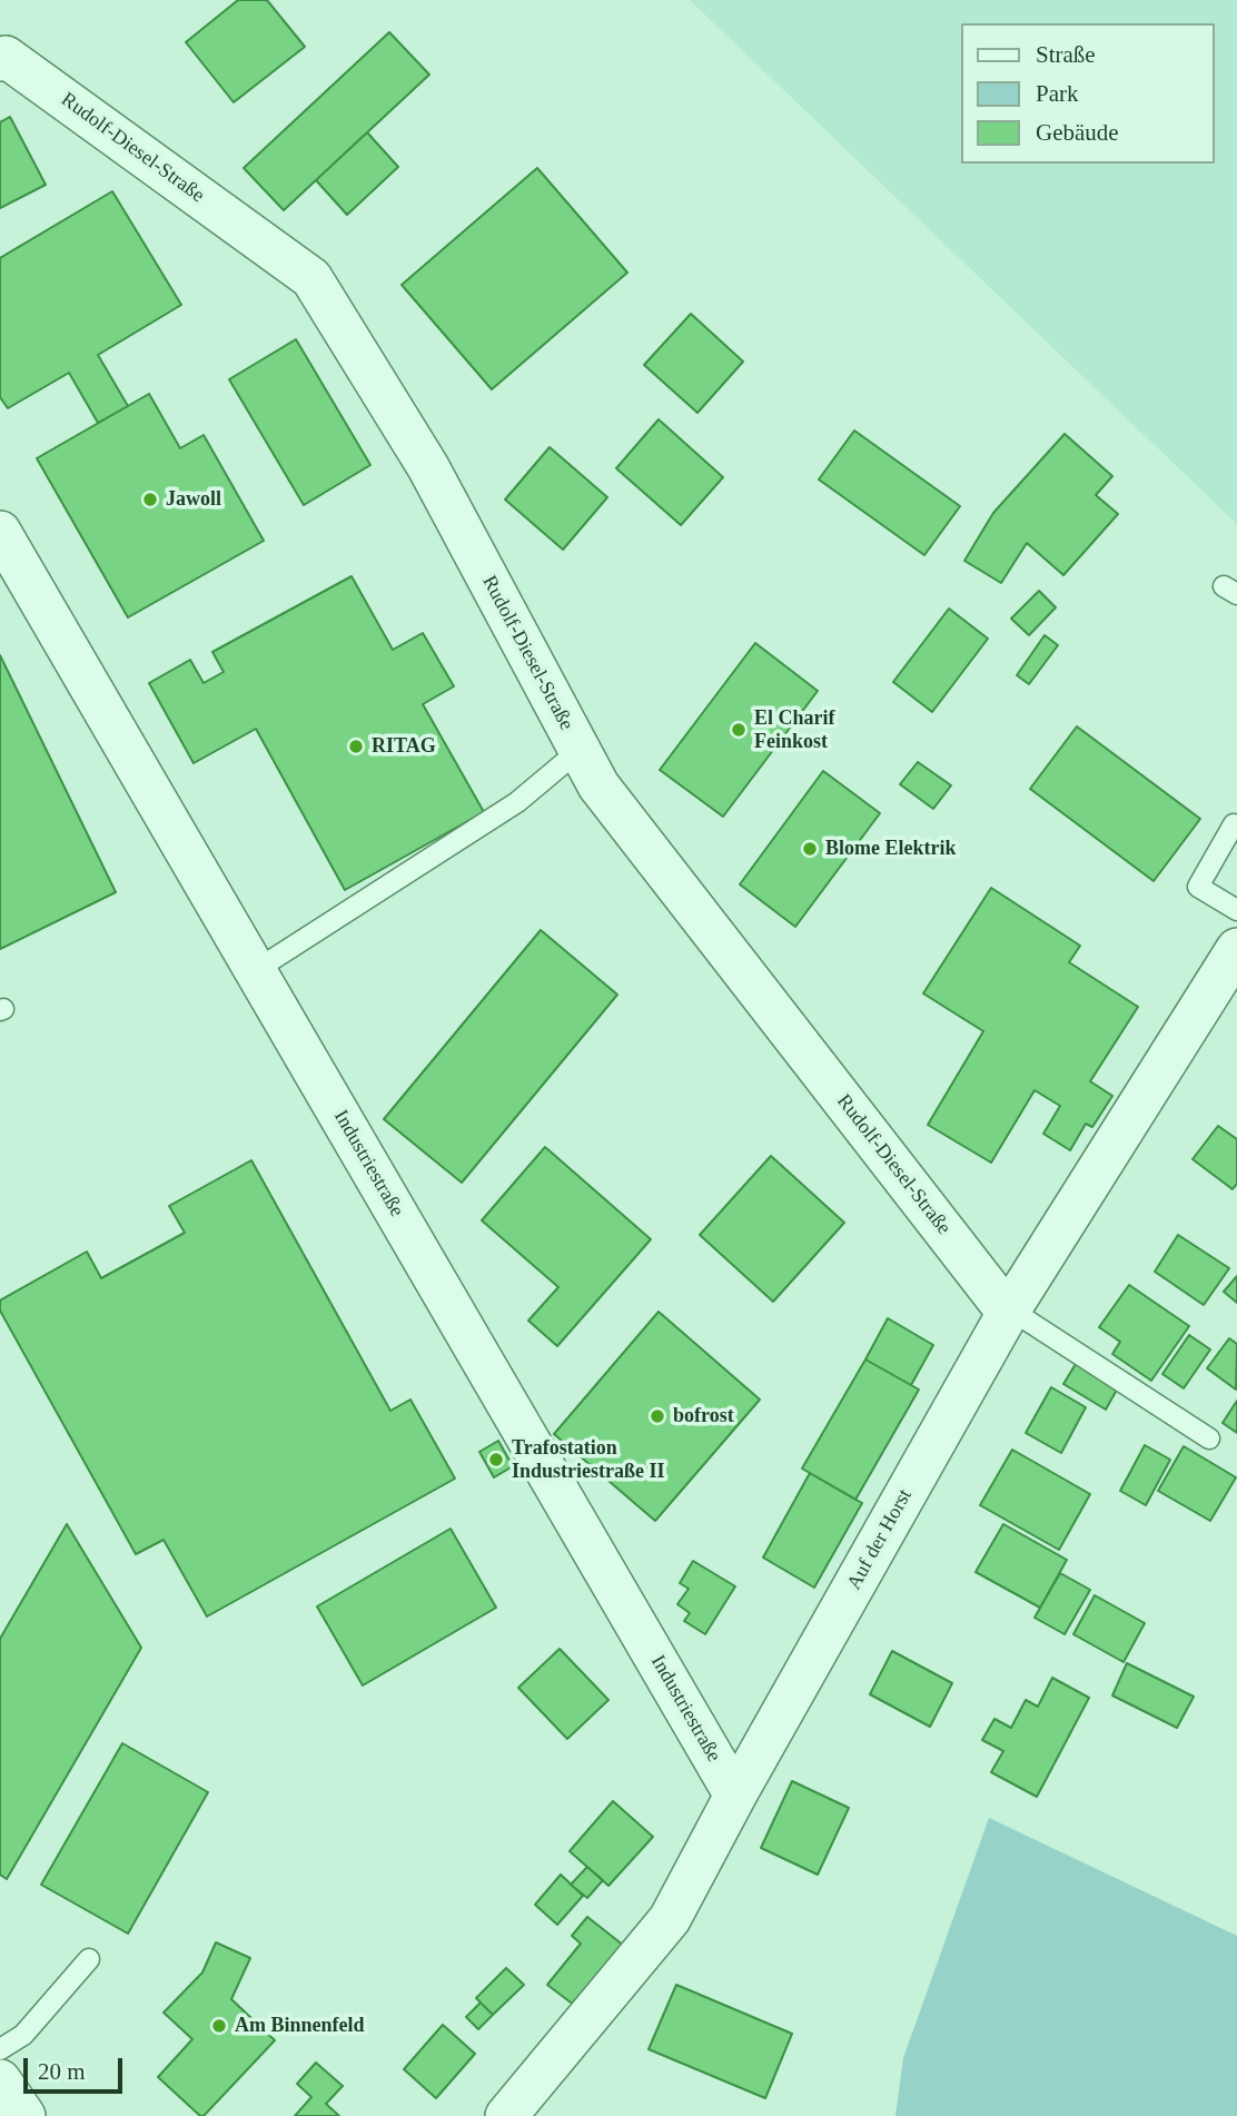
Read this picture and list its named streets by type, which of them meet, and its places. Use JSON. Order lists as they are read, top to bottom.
{
  "streets": {
    "street": ["Rudolf-Diesel-Straße", "Industriestraße", "Auf der Horst"]
  },
  "crossings": [
    ["Rudolf-Diesel-Straße", "Auf der Horst"],
    ["Industriestraße", "Auf der Horst"]
  ],
  "places": [
    "Jawoll",
    "El Charif Feinkost",
    "RITAG",
    "Blome Elektrik",
    "bofrost",
    "Trafostation Industriestraße II",
    "Am Binnenfeld"
  ],
  "legend": ["Straße", "Park", "Gebäude"],
  "scale_bar": "20 m"
}
